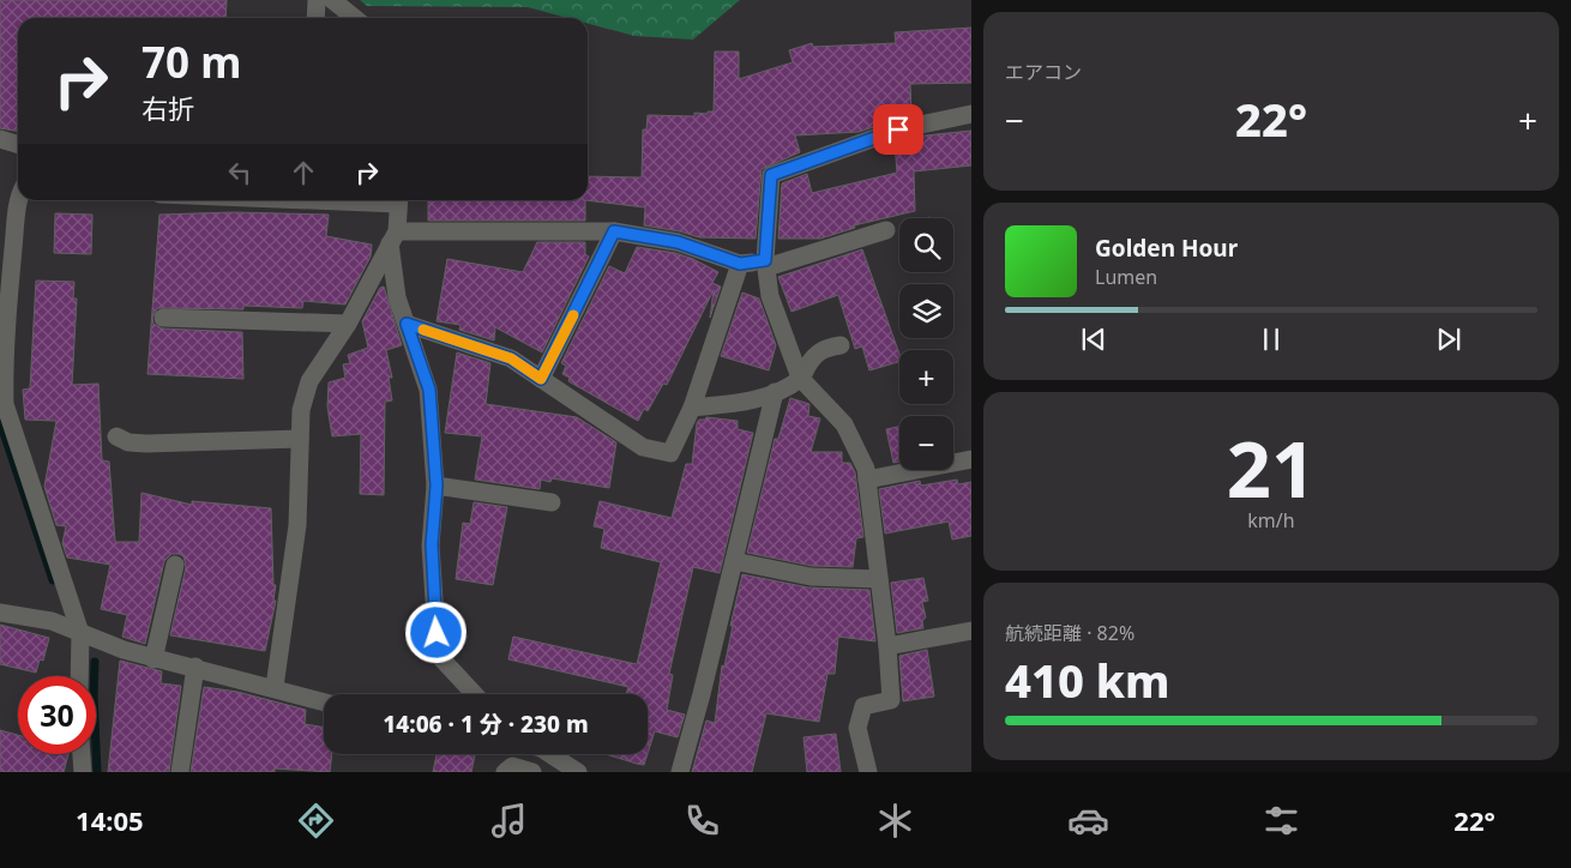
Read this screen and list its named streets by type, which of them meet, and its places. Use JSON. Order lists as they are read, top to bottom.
{
  "page": {
    "tile": [
      "エアコン",
      ["21", "km/h"],
      ["航続距離 · 82%", "410 km"]
    ],
    "turn": ["70 m", "右折"],
    "heat": ["−", "22°", "+"],
    "map_buttons": ["+", "−"],
    "song": ["Golden Hour", "Lumen"],
    "limit": "30",
    "trip": "14:06 · 1 分 · 230 m",
    "tabs": ["14:05", "22°"]
  }
}
